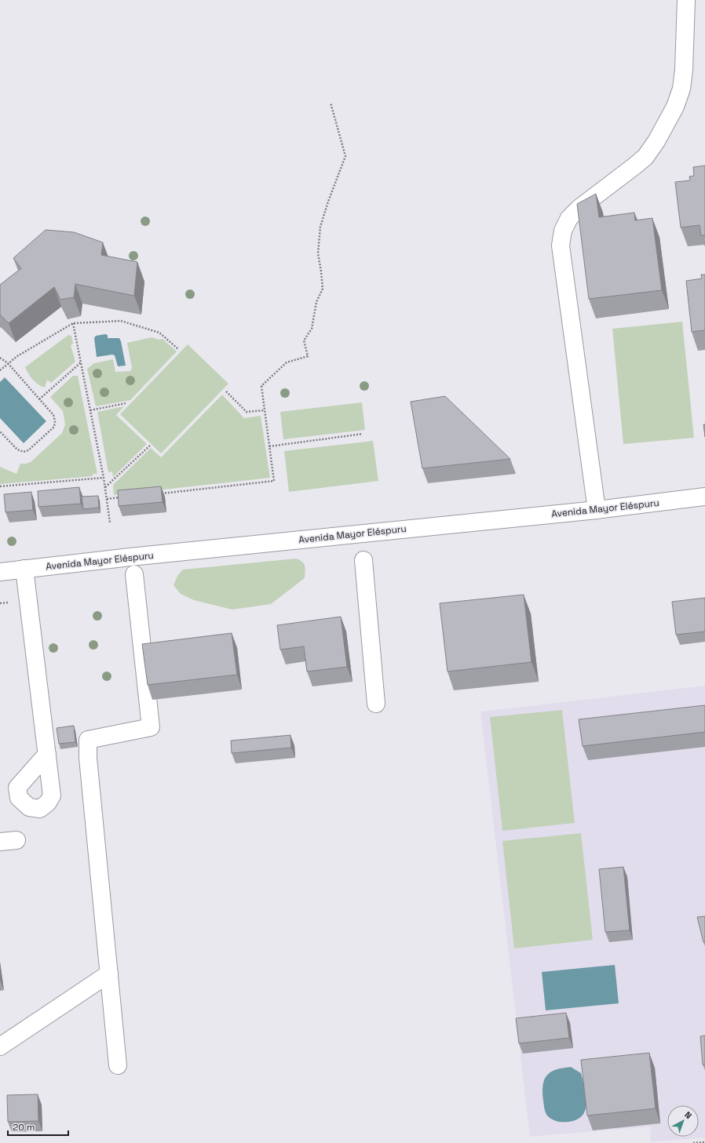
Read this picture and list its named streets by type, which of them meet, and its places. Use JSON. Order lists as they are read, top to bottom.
{
  "streets": {
    "lane": ["Avenida Mayor Eléspuru"]
  },
  "scale_bar": "20 m",
  "north": "top right"
}
